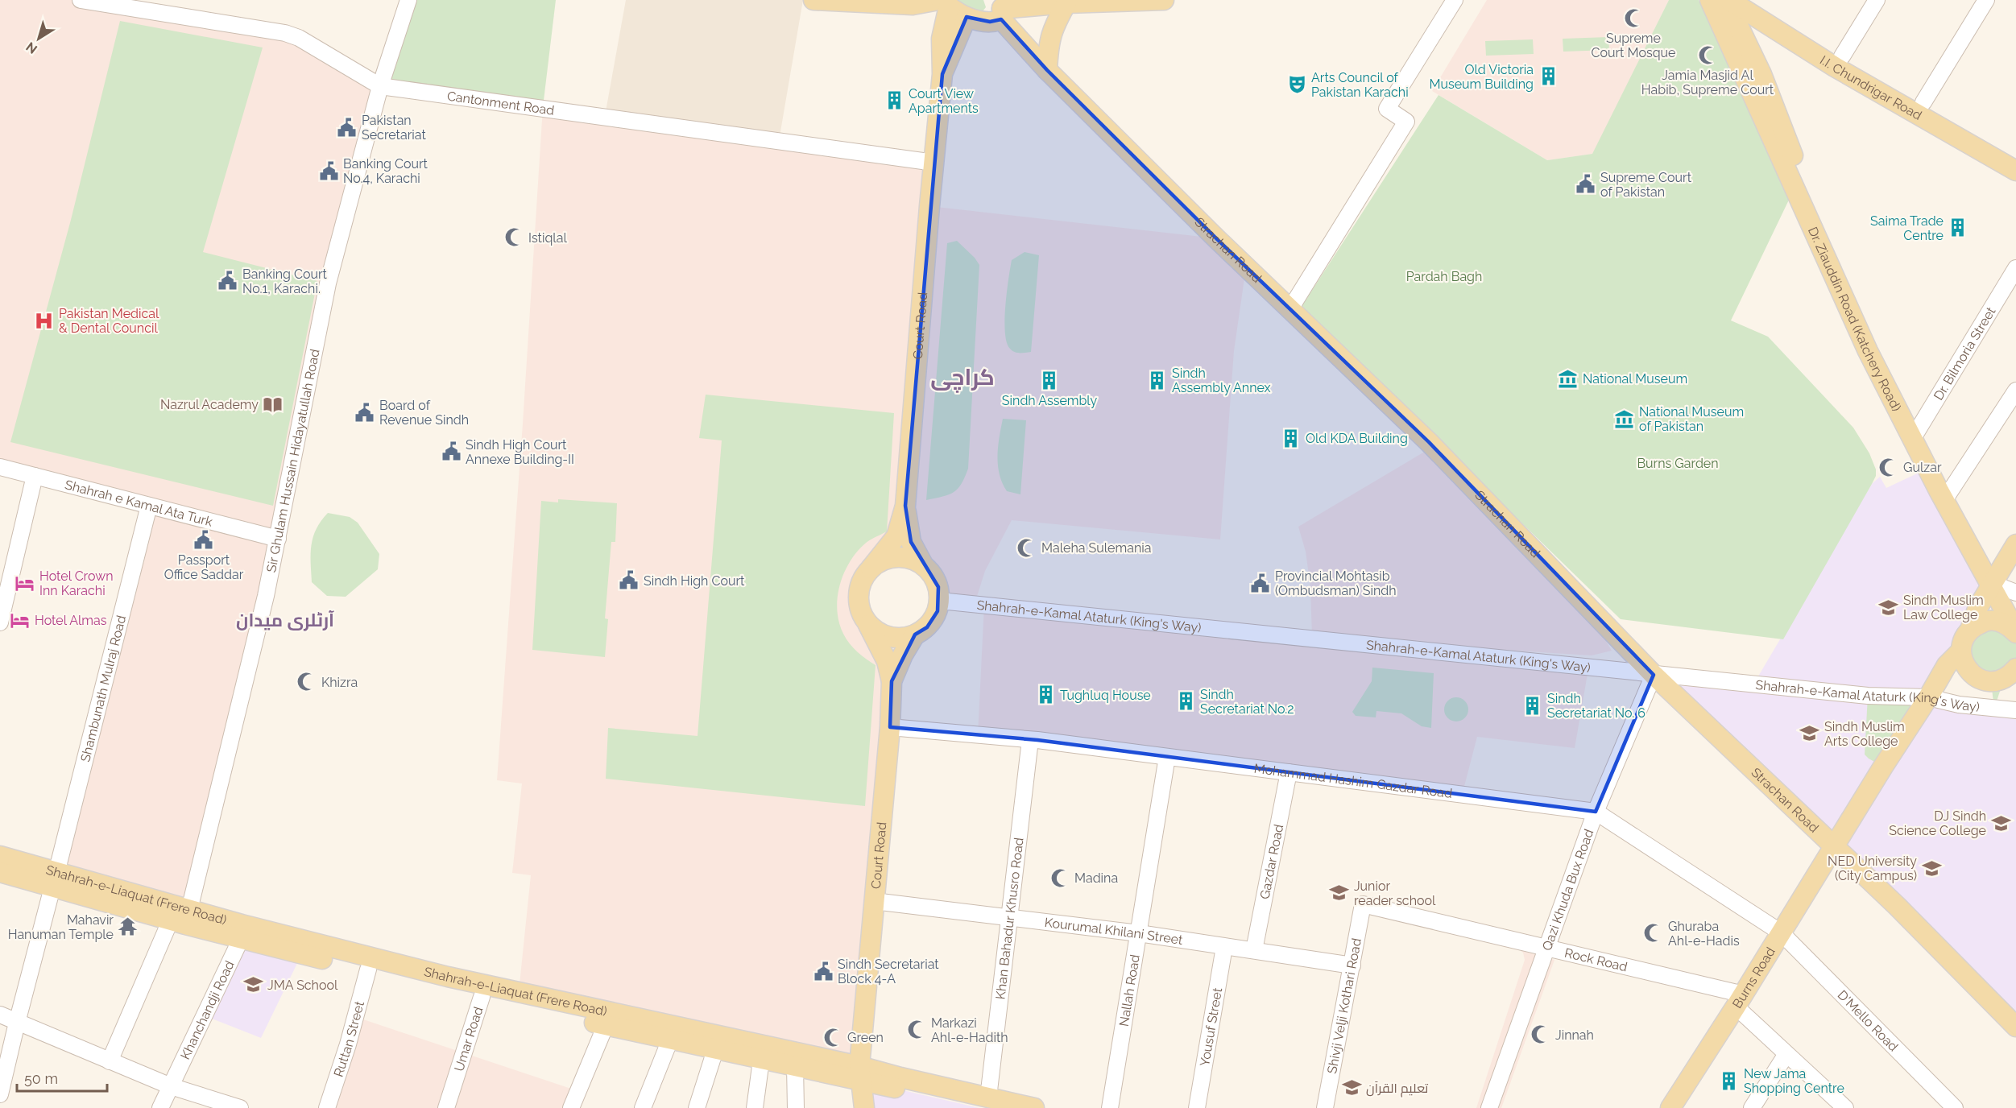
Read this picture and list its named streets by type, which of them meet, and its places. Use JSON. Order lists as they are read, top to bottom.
{
  "streets": {
    "main road": [
      "I.I. Chundrigar Road",
      "Strachan Road",
      "Dr. Ziauddin Road (Katchery Road)",
      "Court Road",
      "Shahrah-e-Liaquat (Frere Road)",
      "Burns Road"
    ],
    "street": [
      "Cantonment Road",
      "Dr. Bilmoria Street",
      "Sir Ghulam Hussain Hidayatullah Road",
      "Shahrah e Kamal Ata Turk",
      "Shahrah-e-Kamal Ataturk (King's Way)",
      "Shambunath Mulraj Road",
      "Mohammad Hashim Gazdar Road",
      "Gazdar Road",
      "Qazi Khuda Bux Road",
      "Khan Bahadur Khusro Road",
      "Kourumal Khilani Street",
      "Rock Road",
      "Nallah Road",
      "Shivji Velji Kothari Road",
      "Khanchandji Road",
      "D'Mello Road",
      "Yousuf Street",
      "Ruttan Street",
      "Umar Road"
    ]
  },
  "crossings": [
    ["I.I. Chundrigar Road", "Dr. Ziauddin Road (Katchery Road)"],
    ["Cantonment Road", "Court Road"],
    ["Cantonment Road", "Sir Ghulam Hussain Hidayatullah Road"],
    ["Strachan Road", "Shahrah-e-Kamal Ataturk (King's Way)"],
    ["Strachan Road", "Qazi Khuda Bux Road"],
    ["Strachan Road", "Burns Road"],
    ["Dr. Ziauddin Road (Katchery Road)", "Dr. Bilmoria Street"],
    ["Dr. Ziauddin Road (Katchery Road)", "Burns Road"],
    ["Court Road", "Shahrah-e-Kamal Ataturk (King's Way)"],
    ["Court Road", "Mohammad Hashim Gazdar Road"],
    ["Court Road", "Shahrah-e-Liaquat (Frere Road)"],
    ["Court Road", "Kourumal Khilani Street"],
    ["Sir Ghulam Hussain Hidayatullah Road", "Shahrah e Kamal Ata Turk"],
    ["Sir Ghulam Hussain Hidayatullah Road", "Shahrah-e-Liaquat (Frere Road)"],
    ["Shahrah e Kamal Ata Turk", "Shambunath Mulraj Road"],
    ["Shahrah-e-Kamal Ataturk (King's Way)", "Qazi Khuda Bux Road"],
    ["Shahrah-e-Kamal Ataturk (King's Way)", "Burns Road"],
    ["Shambunath Mulraj Road", "Shahrah-e-Liaquat (Frere Road)"],
    ["Mohammad Hashim Gazdar Road", "Gazdar Road"],
    ["Mohammad Hashim Gazdar Road", "Qazi Khuda Bux Road"],
    ["Mohammad Hashim Gazdar Road", "Khan Bahadur Khusro Road"],
    ["Mohammad Hashim Gazdar Road", "Burns Road"],
    ["Mohammad Hashim Gazdar Road", "Nallah Road"],
    ["Mohammad Hashim Gazdar Road", "D'Mello Road"],
    ["Gazdar Road", "Kourumal Khilani Street"],
    ["Qazi Khuda Bux Road", "Rock Road"],
    ["Shahrah-e-Liaquat (Frere Road)", "Khan Bahadur Khusro Road"],
    ["Shahrah-e-Liaquat (Frere Road)", "Khanchandji Road"],
    ["Shahrah-e-Liaquat (Frere Road)", "Ruttan Street"],
    ["Shahrah-e-Liaquat (Frere Road)", "Umar Road"],
    ["Khan Bahadur Khusro Road", "Kourumal Khilani Street"],
    ["Kourumal Khilani Street", "Nallah Road"],
    ["Kourumal Khilani Street", "Shivji Velji Kothari Road"],
    ["Kourumal Khilani Street", "Yousuf Street"],
    ["Rock Road", "Burns Road"],
    ["Rock Road", "Shivji Velji Kothari Road"],
    ["Burns Road", "D'Mello Road"]
  ],
  "districts": ["کراچی", "آرٹلری میدان"],
  "parks": ["Pardah Bagh", "Burns Garden"],
  "places": {
    "mosque": [
      "Supreme Court Mosque",
      "Jamia Masjid Al Habib, Supreme Court",
      "Istiqlal",
      "Gulzar",
      "Maleha Sulemania",
      "Khizra",
      "Madina",
      "Ghuraba Ahl-e-Hadis",
      "Markazi Ahl-e-Hadith",
      "Jinnah",
      "Green"
    ],
    "building": [
      "Old Victoria Museum Building",
      "Court View Apartments",
      "Saima Trade Centre",
      "Sindh Assembly",
      "Sindh Assembly Annex",
      "Old KDA Building",
      "Tughluq House",
      "Sindh Secretariat No.2",
      "Sindh Secretariat No. 6",
      "New Jama Shopping Centre"
    ],
    "theatre": ["Arts Council of Pakistan Karachi"],
    "public building": [
      "Pakistan Secretariat",
      "Banking Court No.4, Karachi",
      "Supreme Court of Pakistan",
      "Banking Court No.1, Karachi.",
      "Board of Revenue Sindh",
      "Sindh High Court Annexe Building-II",
      "Passport Office Saddar",
      "Sindh High Court",
      "Provincial Mohtasib (Ombudsman) Sindh",
      "Sindh Secretariat Block 4-A"
    ],
    "hospital": ["Pakistan Medical & Dental Council"],
    "museum": ["National Museum", "National Museum of Pakistan"],
    "library": ["Nazrul Academy"],
    "hotel": ["Hotel Crown Inn Karachi", "Hotel Almas"],
    "school or university": [
      "Sindh Muslim Law College",
      "Sindh Muslim Arts College",
      "DJ Sindh Science College",
      "NED University (City Campus)",
      "Junior reader school",
      "JMA School",
      "تعلیم القرآن"
    ],
    "temple": ["Mahavir Hanuman Temple"]
  },
  "scale_bar": "50 m",
  "north": "bottom left"
}
